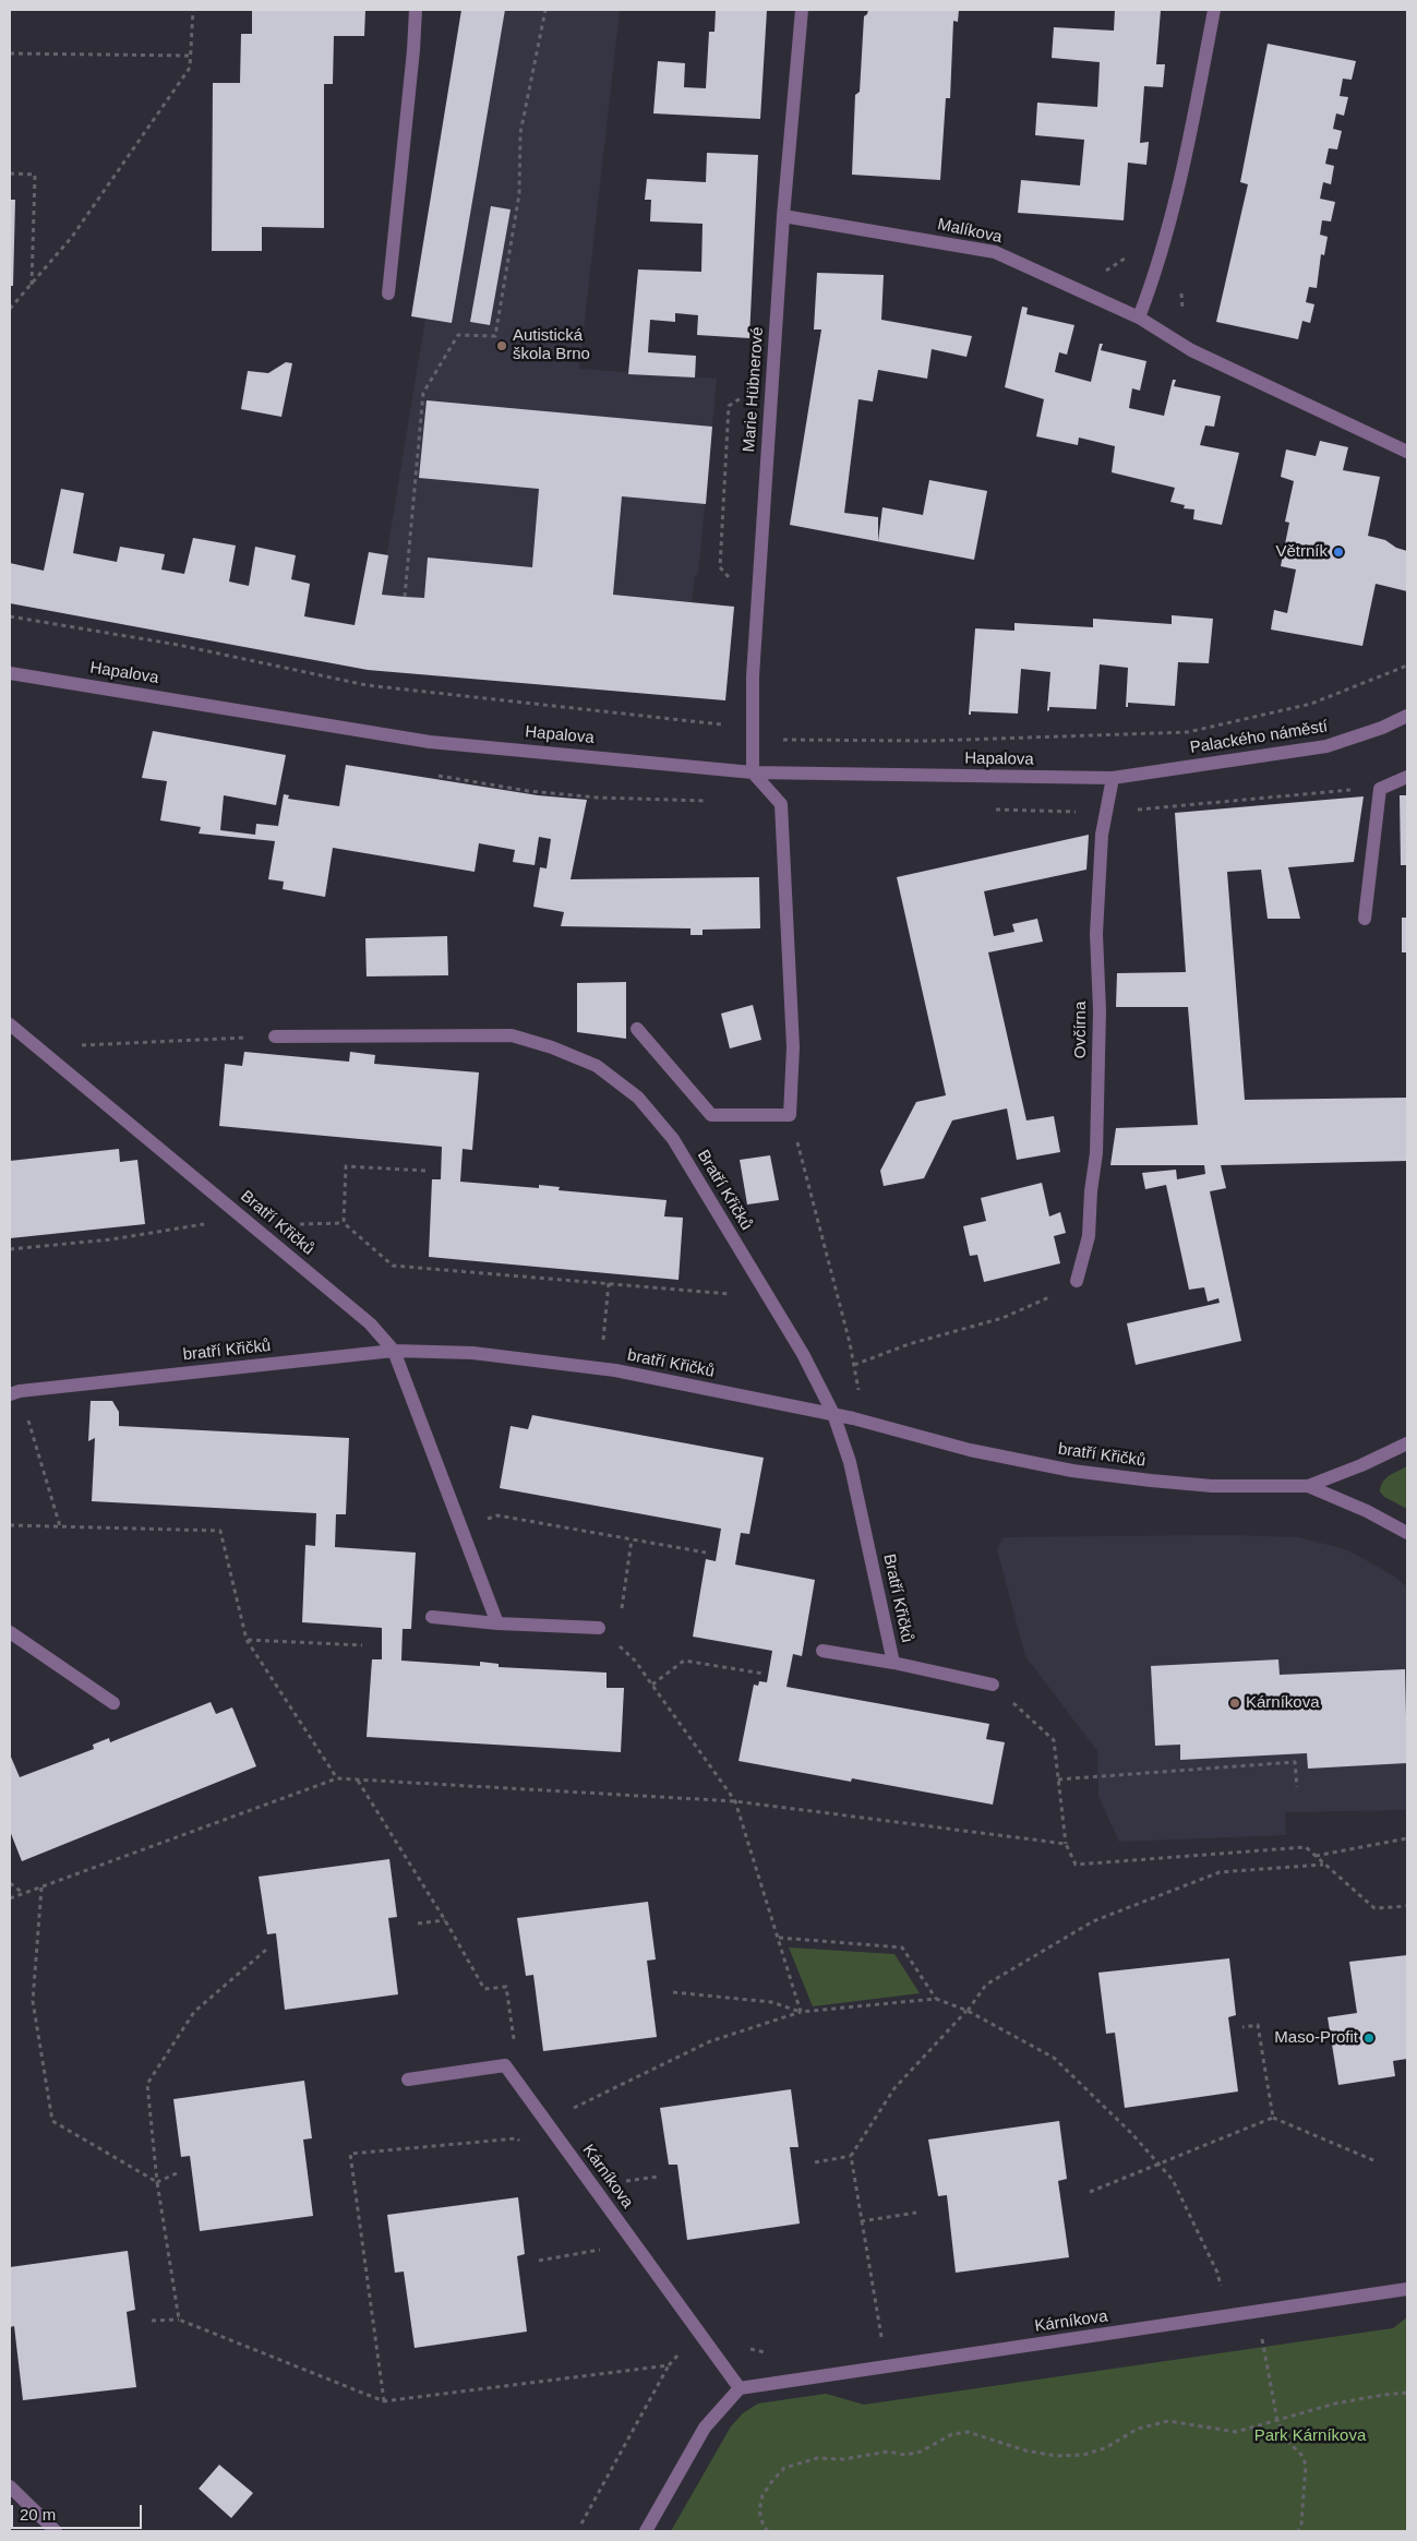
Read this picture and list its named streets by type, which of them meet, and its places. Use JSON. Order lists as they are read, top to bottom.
{
  "streets": {
    "street": [
      "Malíkova",
      "Marie Hübnerové",
      "Hapalova",
      "Palackého náměstí",
      "Ovčírna",
      "Bratří Křičků",
      "bratří Křičků",
      "Kárníkova"
    ]
  },
  "crossings": [
    ["Malíkova", "Marie Hübnerové"],
    ["Marie Hübnerové", "Hapalova"],
    ["Hapalova", "Palackého náměstí"],
    ["Hapalova", "Ovčírna"],
    ["Palackého náměstí", "Ovčírna"],
    ["Bratří Křičků", "bratří Křičků"]
  ],
  "parks": ["Park Kárníkova"],
  "places": [
    "Autistická škola Brno",
    "Větrník",
    "Kárníkova",
    "Maso-Profit"
  ],
  "scale_bar": "20 m"
}
